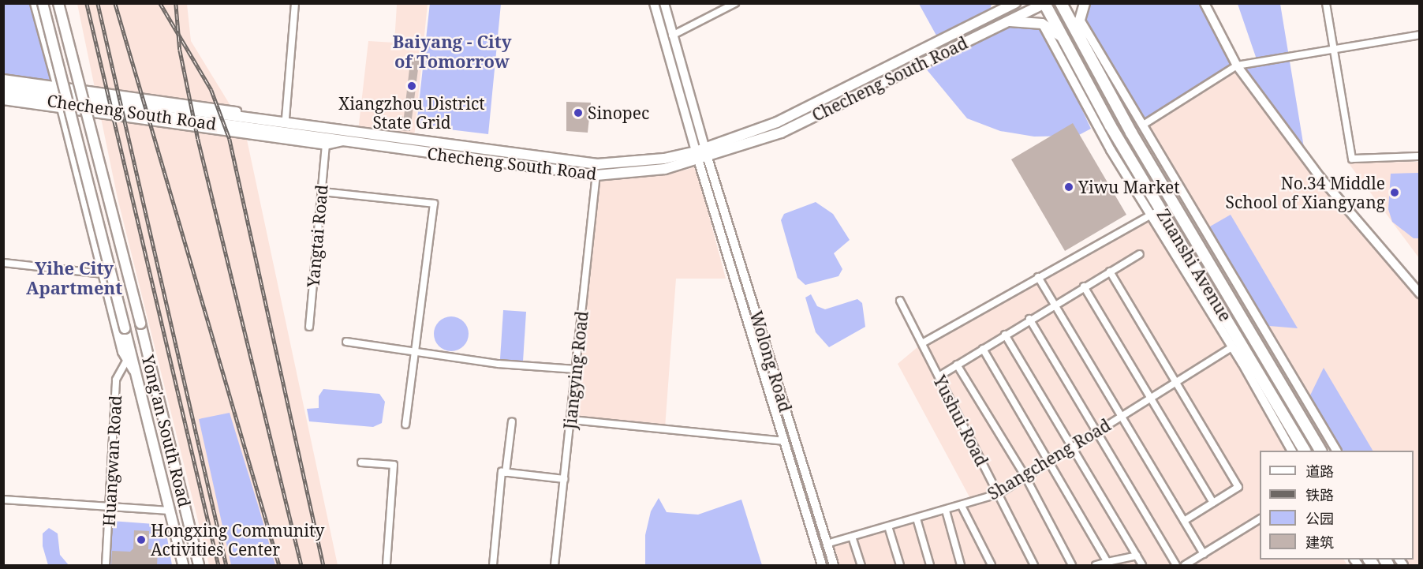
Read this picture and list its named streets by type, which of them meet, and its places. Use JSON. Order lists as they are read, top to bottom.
{
  "streets": {
    "highway": ["Zuanshi Avenue"],
    "main road": ["Checheng South Road", "Yong'an South Road"],
    "street": [
      "Yangtai Road",
      "Wolong Road",
      "Jiangying Road",
      "Yushui Road",
      "Shangcheng Road",
      "Huangwan Road"
    ]
  },
  "crossings": [
    ["Checheng South Road", "Zuanshi Avenue"],
    ["Checheng South Road", "Wolong Road"],
    ["Checheng South Road", "Jiangying Road"],
    ["Zuanshi Avenue", "Shangcheng Road"],
    ["Wolong Road", "Shangcheng Road"],
    ["Yushui Road", "Shangcheng Road"]
  ],
  "districts": ["Baiyang - City of Tomorrow", "Yihe City Apartment"],
  "places": [
    "Xiangzhou District State Grid",
    "Sinopec",
    "Yiwu Market",
    "No.34 Middle School of Xiangyang",
    "Hongxing Community Activities Center"
  ],
  "legend": [
    "道路",
    "铁路",
    "公园",
    "建筑"
  ]
}
